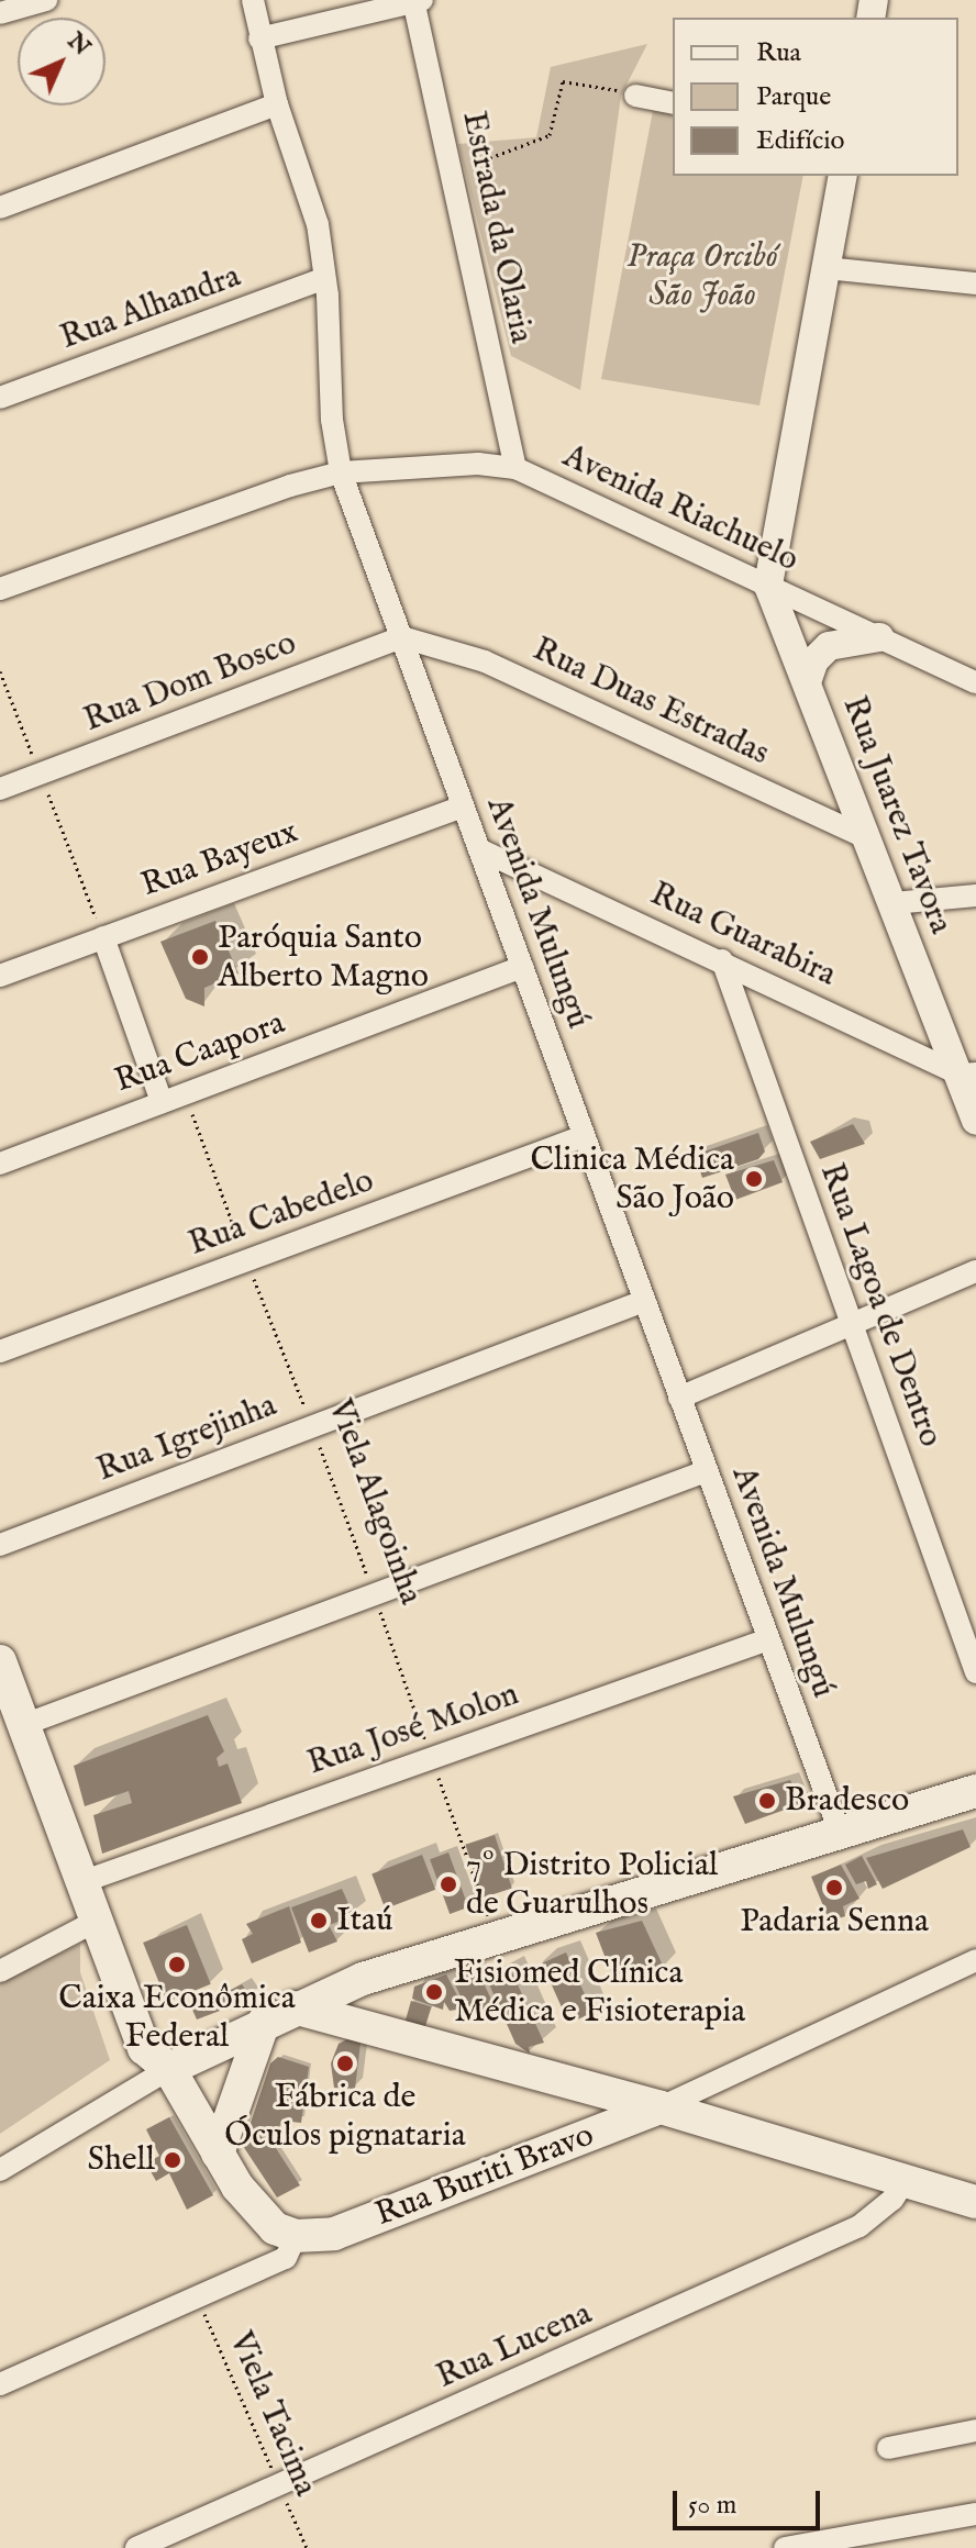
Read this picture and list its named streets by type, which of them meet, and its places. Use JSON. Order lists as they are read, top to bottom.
{
  "streets": {
    "main road": ["Rua Buriti Bravo"],
    "street": [
      "Estrada da Olaria",
      "Rua Alhandra",
      "Avenida Riachuelo",
      "Rua Dom Bosco",
      "Rua Duas Estradas",
      "Rua Juarez Tavora",
      "Rua Bayeux",
      "Avenida Mulungú",
      "Rua Guarabira",
      "Rua Caapora",
      "Rua Cabedelo",
      "Rua Lagoa de Dentro",
      "Rua Igrejinha",
      "Rua José Molon",
      "Rua Lucena"
    ],
    "path": ["Viela Alagoinha", "Viela Tacima"]
  },
  "crossings": [
    ["Estrada da Olaria", "Avenida Riachuelo"],
    ["Rua Alhandra", "Avenida Mulungú"],
    ["Avenida Riachuelo", "Rua Juarez Tavora"],
    ["Avenida Riachuelo", "Avenida Mulungú"],
    ["Rua Dom Bosco", "Rua Duas Estradas"],
    ["Rua Dom Bosco", "Avenida Mulungú"],
    ["Rua Duas Estradas", "Rua Juarez Tavora"],
    ["Rua Duas Estradas", "Avenida Mulungú"],
    ["Rua Juarez Tavora", "Rua Guarabira"],
    ["Rua Bayeux", "Avenida Mulungú"],
    ["Avenida Mulungú", "Rua Guarabira"],
    ["Avenida Mulungú", "Rua Caapora"],
    ["Avenida Mulungú", "Rua Cabedelo"],
    ["Avenida Mulungú", "Rua Igrejinha"],
    ["Avenida Mulungú", "Rua José Molon"],
    ["Rua Guarabira", "Rua Lagoa de Dentro"],
    ["Rua Caapora", "Viela Alagoinha"],
    ["Rua Cabedelo", "Viela Alagoinha"],
    ["Rua Igrejinha", "Viela Alagoinha"],
    ["Viela Alagoinha", "Rua José Molon"],
    ["Rua Lucena", "Viela Tacima"]
  ],
  "parks": ["Praça Orcibó São João"],
  "places": [
    "Paróquia Santo Alberto Magno",
    "Clinica Médica São João",
    "Bradesco",
    "7º Distrito Policial de Guarulhos",
    "Padaria Senna",
    "Itaú",
    "Caixa Econômica Federal",
    "Fisiomed Clínica Médica e Fisioterapia",
    "Fábrica de Óculos pignataria",
    "Shell"
  ],
  "legend": ["Rua", "Parque", "Edifício"],
  "scale_bar": "50 m",
  "north": "top right"
}
